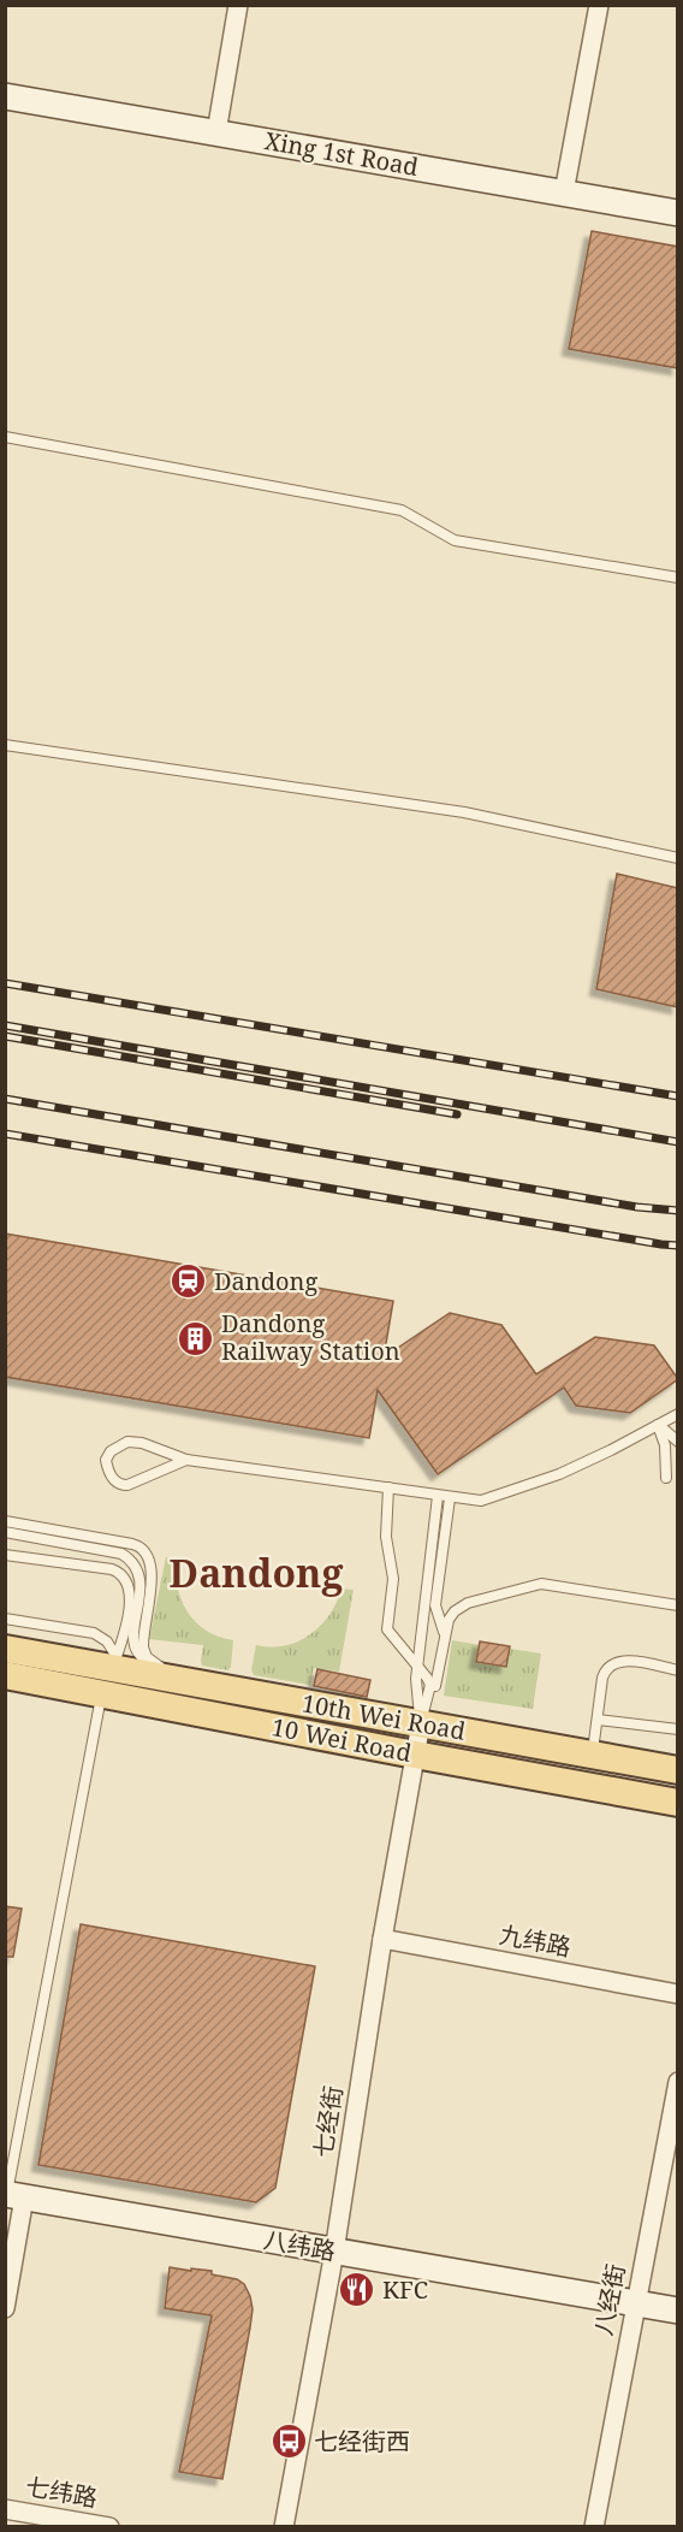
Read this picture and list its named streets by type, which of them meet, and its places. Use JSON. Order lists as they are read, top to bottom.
{
  "streets": {
    "main road": [
      "Xing 1st Road",
      "10th Wei Road",
      "10 Wei Road",
      "八纬路"
    ],
    "street": [
      "九纬路",
      "七经街",
      "八经街",
      "七纬路"
    ]
  },
  "crossings": [
    ["10th Wei Road", "七经街"],
    ["10 Wei Road", "七经街"],
    ["九纬路", "七经街"],
    ["七经街", "八纬路"],
    ["八纬路", "八经街"]
  ],
  "districts": ["Dandong"],
  "places": {
    "station": ["Dandong"],
    "building": ["Dandong Railway Station"],
    "restaurant": ["KFC"],
    "bus stop": ["七经街西"]
  }
}
